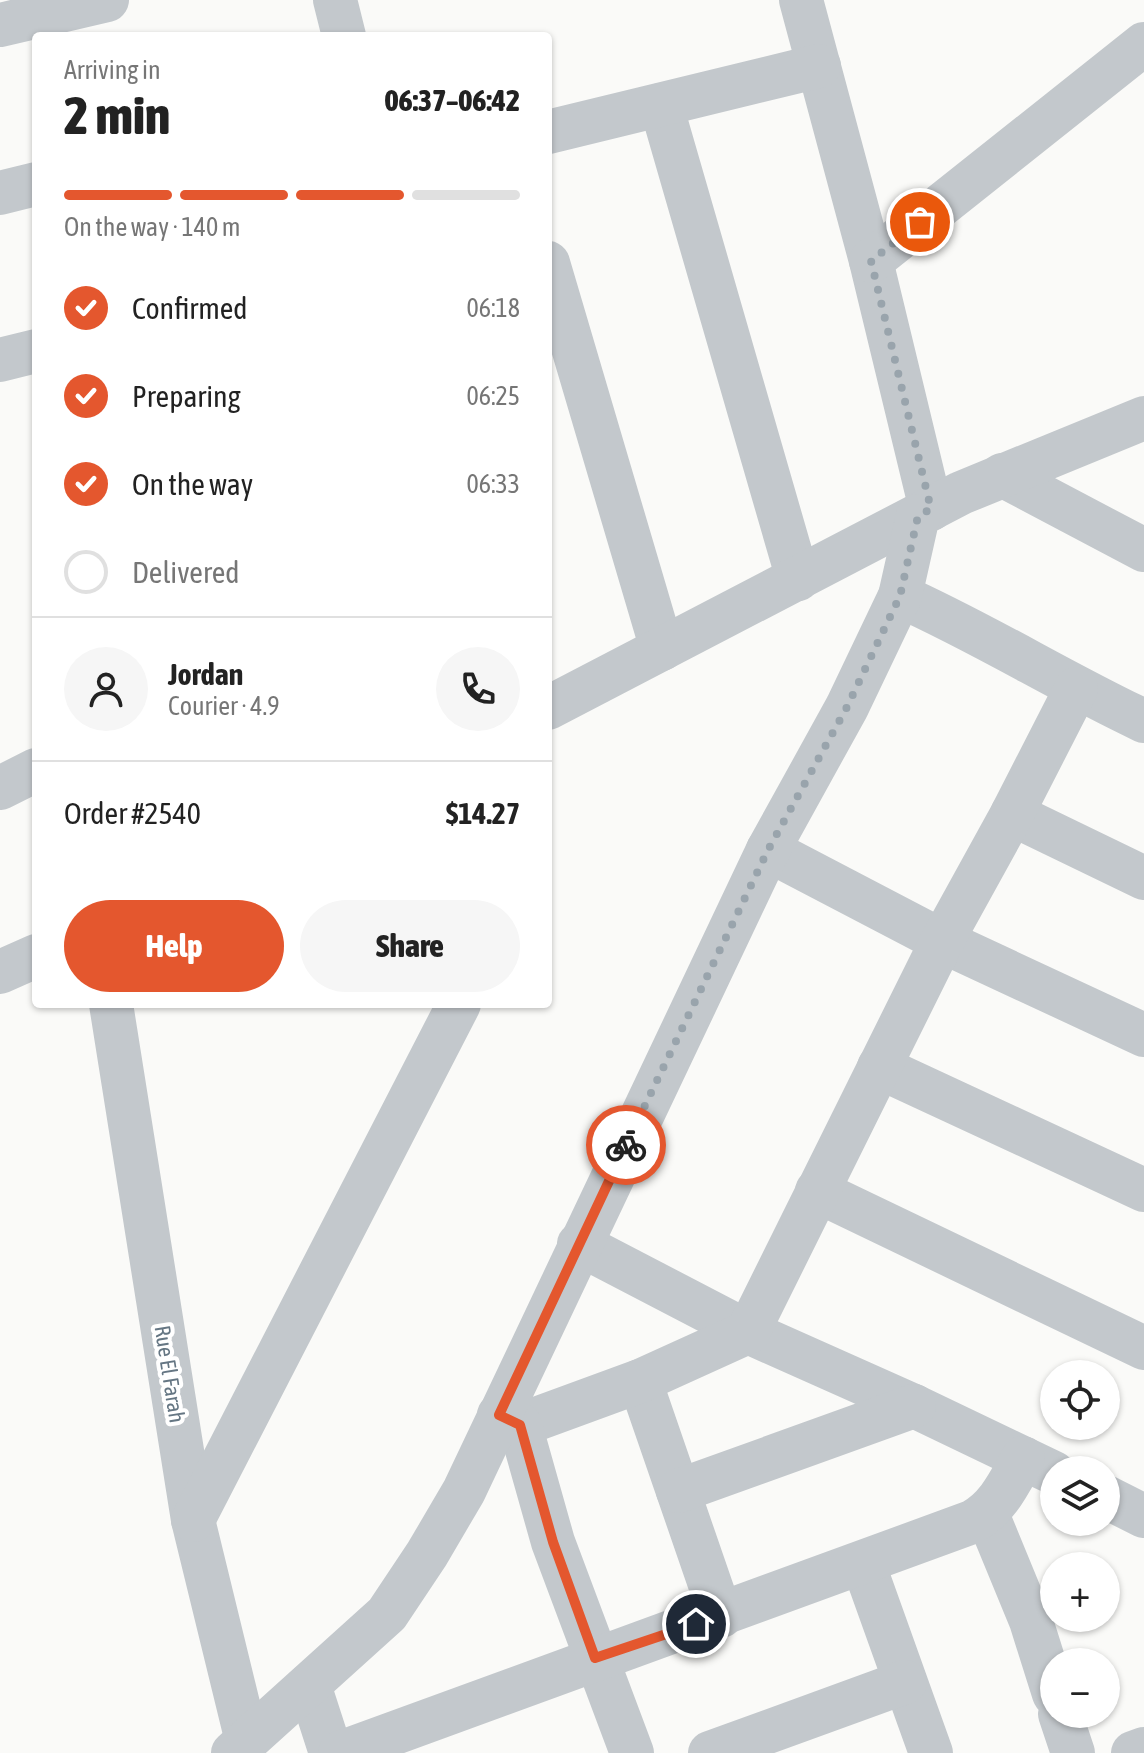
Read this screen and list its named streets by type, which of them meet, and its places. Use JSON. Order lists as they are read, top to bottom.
{
  "streets": {
    "street": ["Rue El Farah"]
  },
  "page": {
    "heading": ["2 min", "Arriving in", "06:37–06:42"],
    "panel": [
      "Jordan",
      "Courier · 4.9",
      "Order #2540",
      "$14.27"
    ],
    "bar": "On the way · 140 m",
    "list": [
      ["Confirmed", "06:18"],
      ["Preparing", "06:25"],
      ["On the way", "06:33"],
      "Delivered"
    ],
    "buttons": ["Help", "Share"],
    "map_buttons": ["+", "−"]
  }
}
